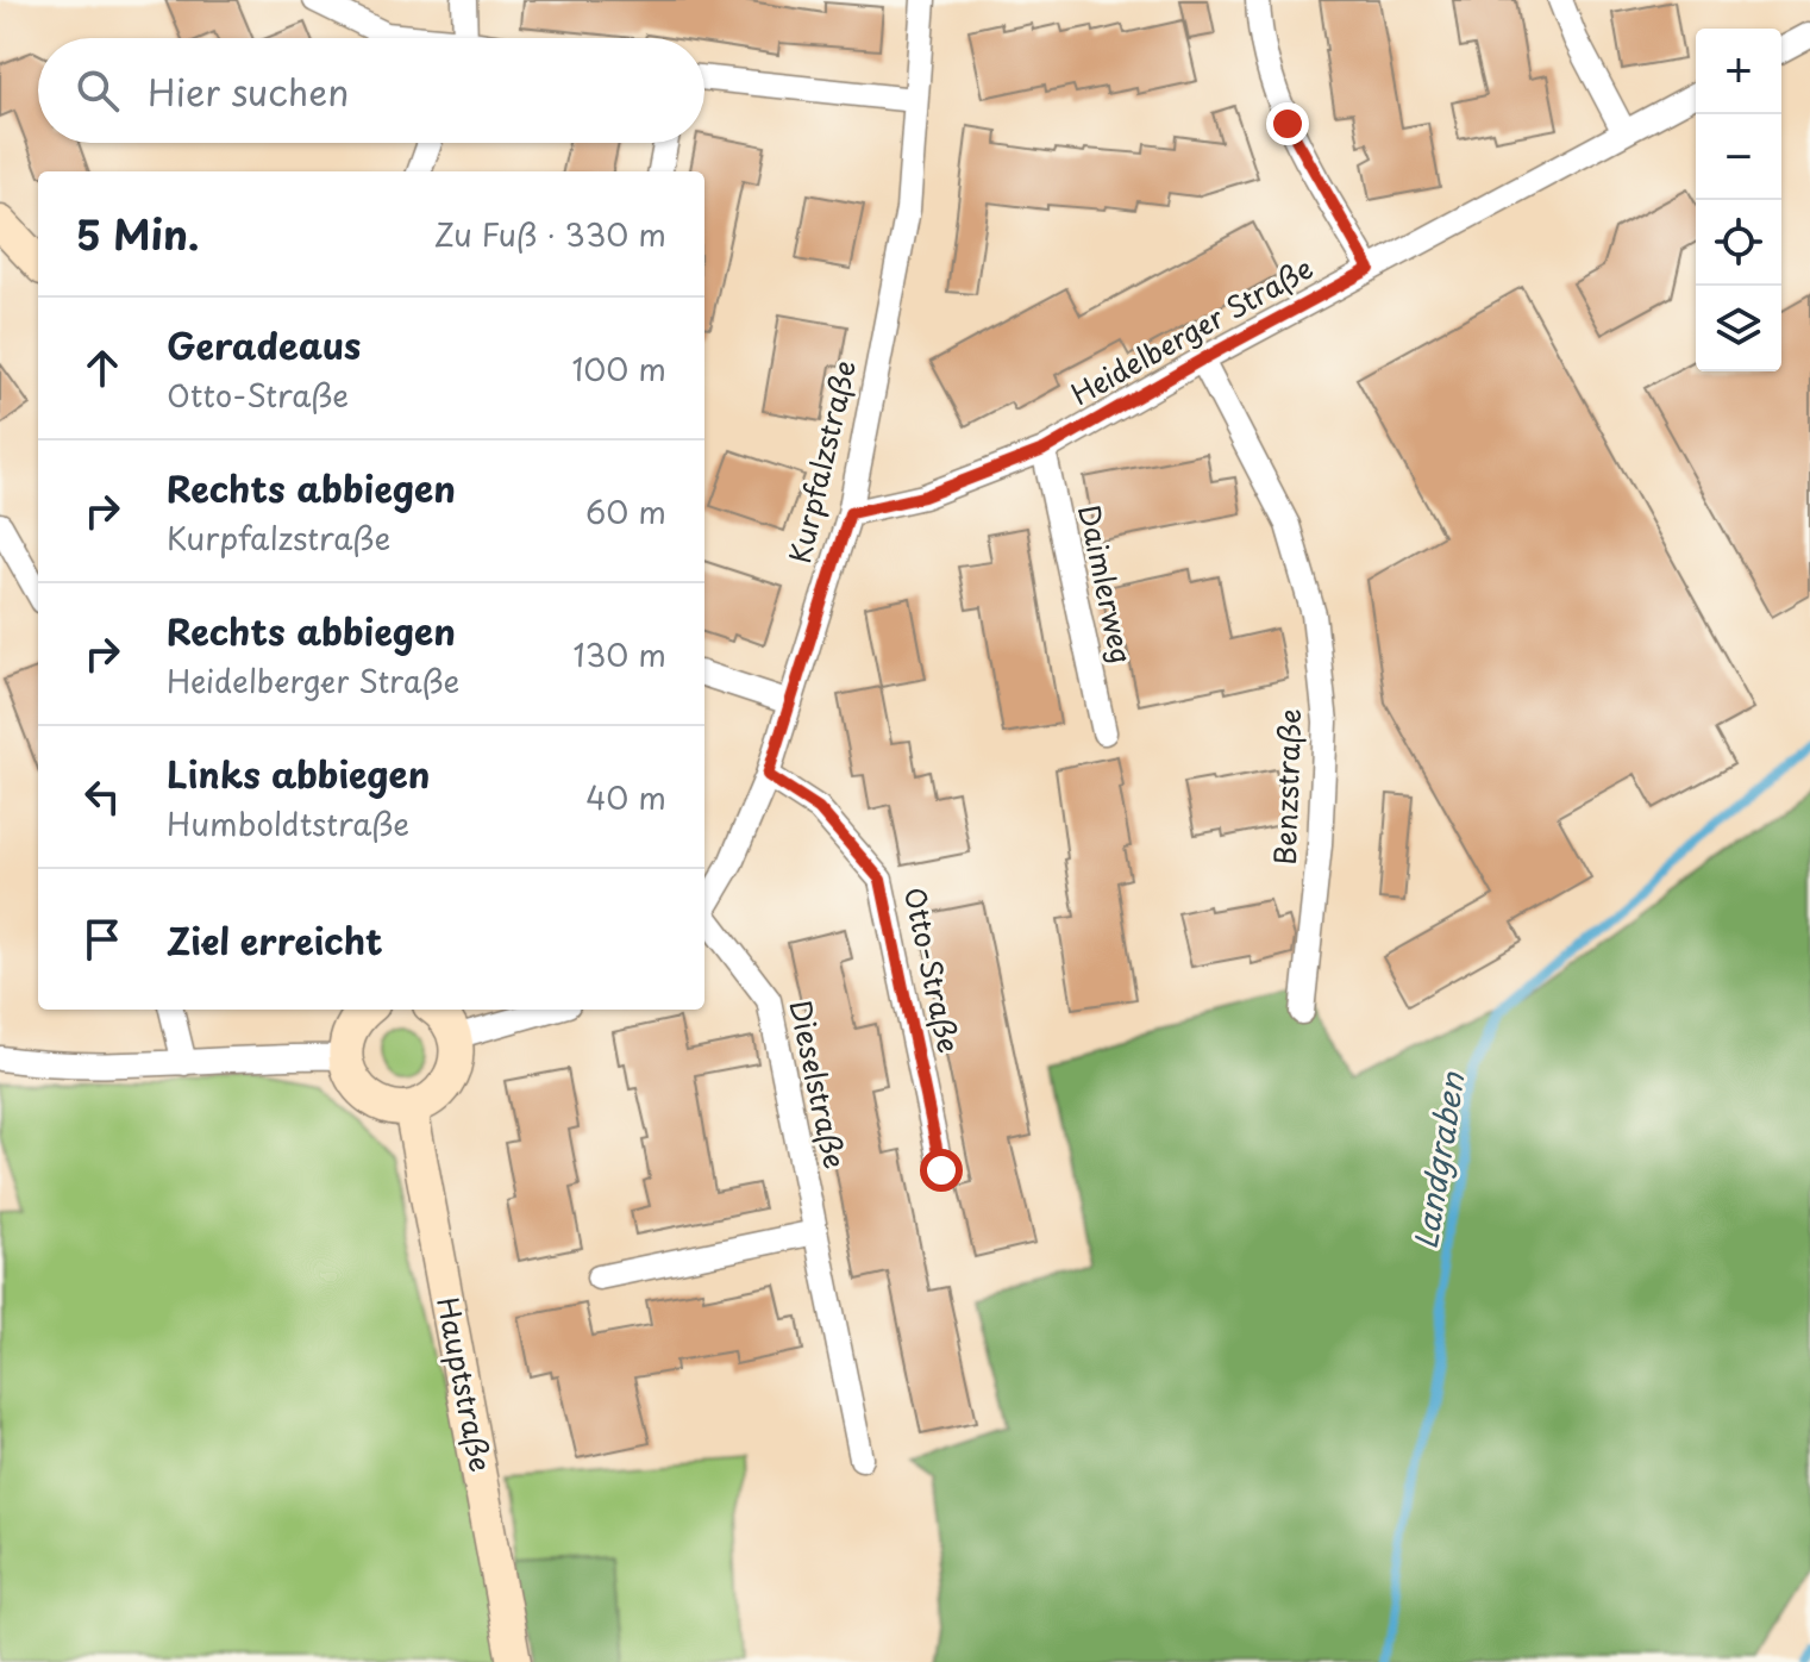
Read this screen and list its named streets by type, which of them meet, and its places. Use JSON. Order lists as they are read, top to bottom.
{
  "streets": {
    "main road": ["Hauptstraße"],
    "street": [
      "Heidelberger Straße",
      "Kurpfalzstraße",
      "Daimlerweg",
      "Benzstraße",
      "Otto-Straße",
      "Dieselstraße"
    ]
  },
  "crossings": [
    ["Heidelberger Straße", "Kurpfalzstraße"],
    ["Heidelberger Straße", "Daimlerweg"],
    ["Heidelberger Straße", "Benzstraße"],
    ["Kurpfalzstraße", "Otto-Straße"]
  ],
  "water": ["Landgraben"],
  "page": {
    "map_buttons": ["+", "−"],
    "search": "Hier suchen",
    "heading": ["5 Min.", "Zu Fuß · 330 m"],
    "list": [
      ["Geradeaus", "Otto-Straße", "100 m"],
      ["Rechts abbiegen", "Kurpfalzstraße", "60 m"],
      ["Rechts abbiegen", "Heidelberger Straße", "130 m"],
      ["Links abbiegen", "Humboldtstraße", "40 m"],
      "Ziel erreicht"
    ]
  }
}
